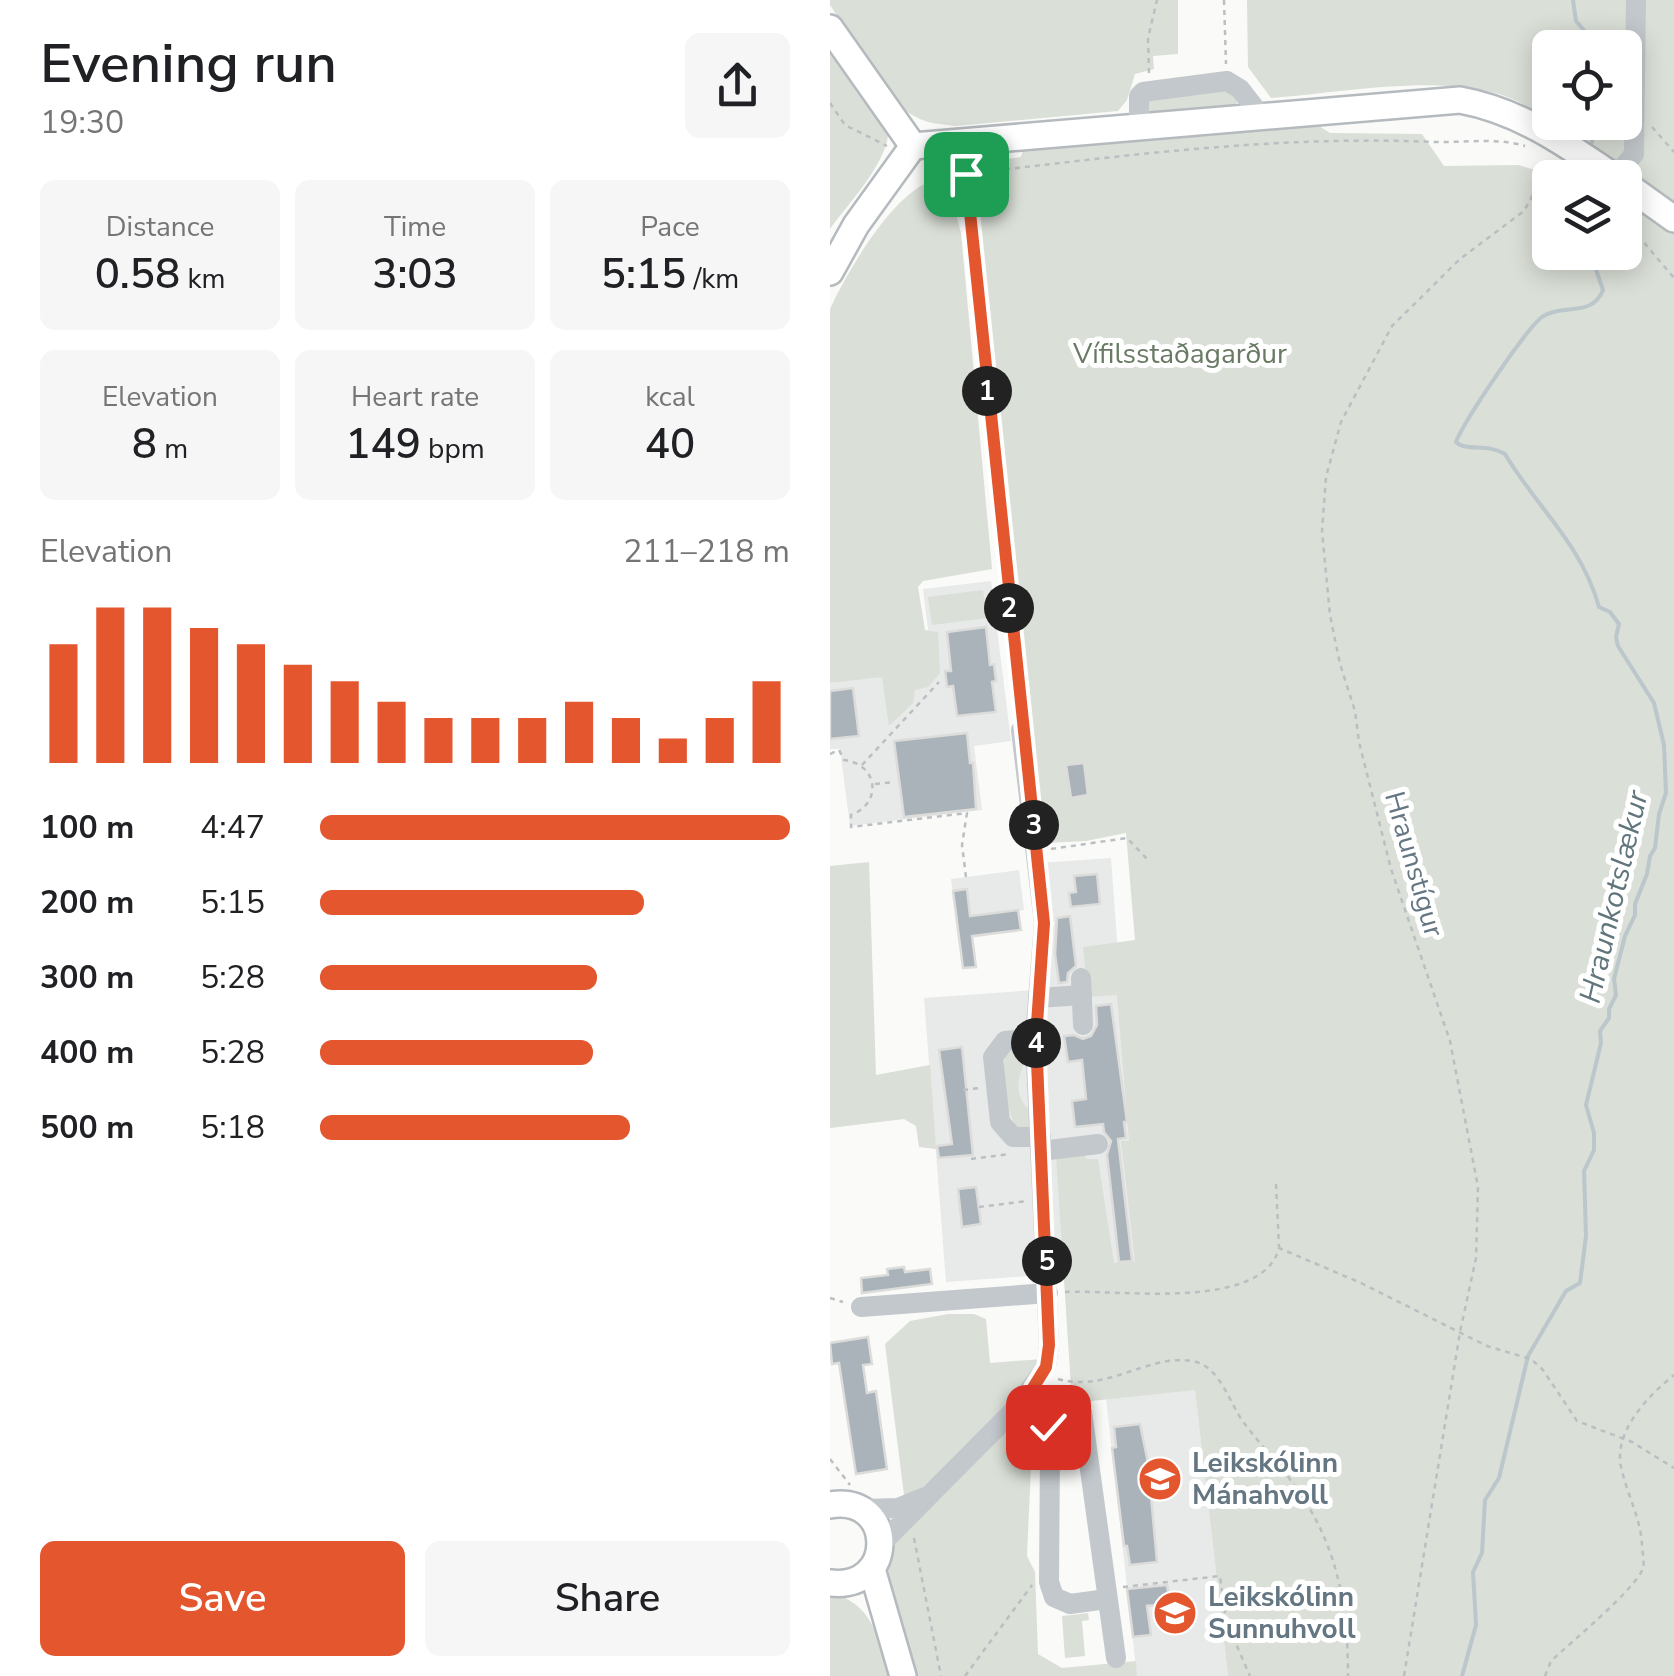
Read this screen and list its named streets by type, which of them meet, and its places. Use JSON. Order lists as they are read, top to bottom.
{
  "streets": {
    "path": ["Hraunstígur"]
  },
  "water": ["Hraunkotslækur"],
  "parks": ["Vífilsstaðagarður"],
  "places": {
    "school or university": ["Leikskólinn Mánahvoll", "Leikskólinn Sunnuhvoll"]
  },
  "page": {
    "heading": ["Evening run", "19:30"],
    "stats": [
      ["Distance", "0.58 km"],
      ["Time", "3:03"],
      ["Pace", "5:15 /km"],
      ["Elevation", "8 m"],
      ["Heart rate", "149 bpm"],
      ["kcal", "40"]
    ],
    "pins": [
      "1",
      "2",
      "3",
      "4",
      "5"
    ],
    "chart": ["Elevation", "211–218 m"],
    "list": [
      {
        "name": "100 m",
        "note": "4:47"
      },
      {
        "name": "200 m",
        "note": "5:15"
      },
      {
        "name": "300 m",
        "note": "5:28"
      },
      {
        "name": "400 m",
        "note": "5:28"
      },
      {
        "name": "500 m",
        "note": "5:18"
      }
    ],
    "buttons": ["Save", "Share"]
  }
}
